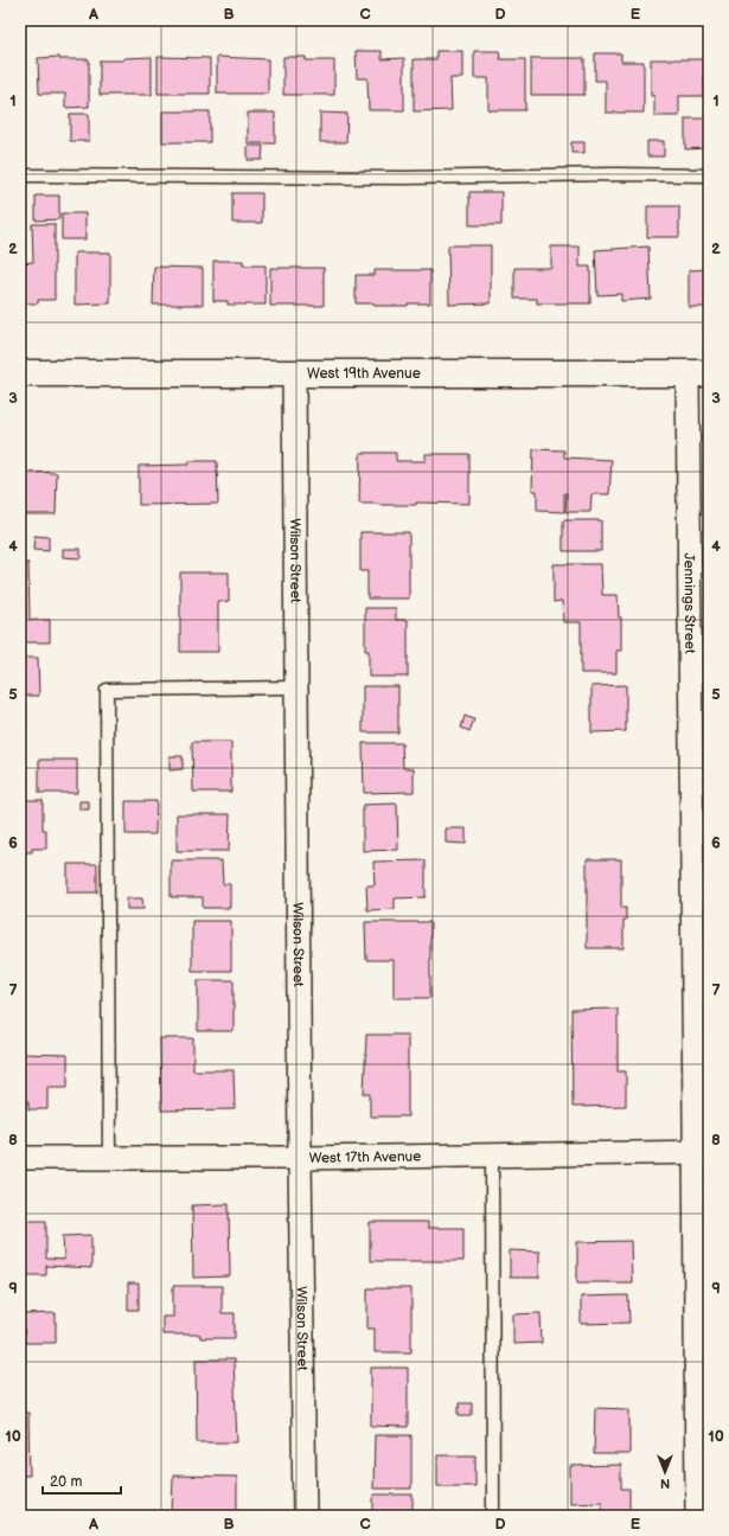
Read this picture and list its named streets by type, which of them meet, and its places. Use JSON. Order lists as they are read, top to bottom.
{
  "streets": {
    "street": [
      "West 19th Avenue",
      "Wilson Street",
      "Jennings Street",
      "West 17th Avenue"
    ]
  },
  "crossings": [
    ["West 19th Avenue", "Wilson Street"],
    ["West 19th Avenue", "Jennings Street"],
    ["Wilson Street", "West 17th Avenue"],
    ["Jennings Street", "West 17th Avenue"]
  ],
  "scale_bar": "20 m",
  "north": "bottom",
  "grid": {
    "columns": [
      "A",
      "B",
      "C",
      "D",
      "E"
    ],
    "rows": [
      "1",
      "2",
      "3",
      "4",
      "5",
      "6",
      "7",
      "8",
      "9",
      "10"
    ]
  }
}
